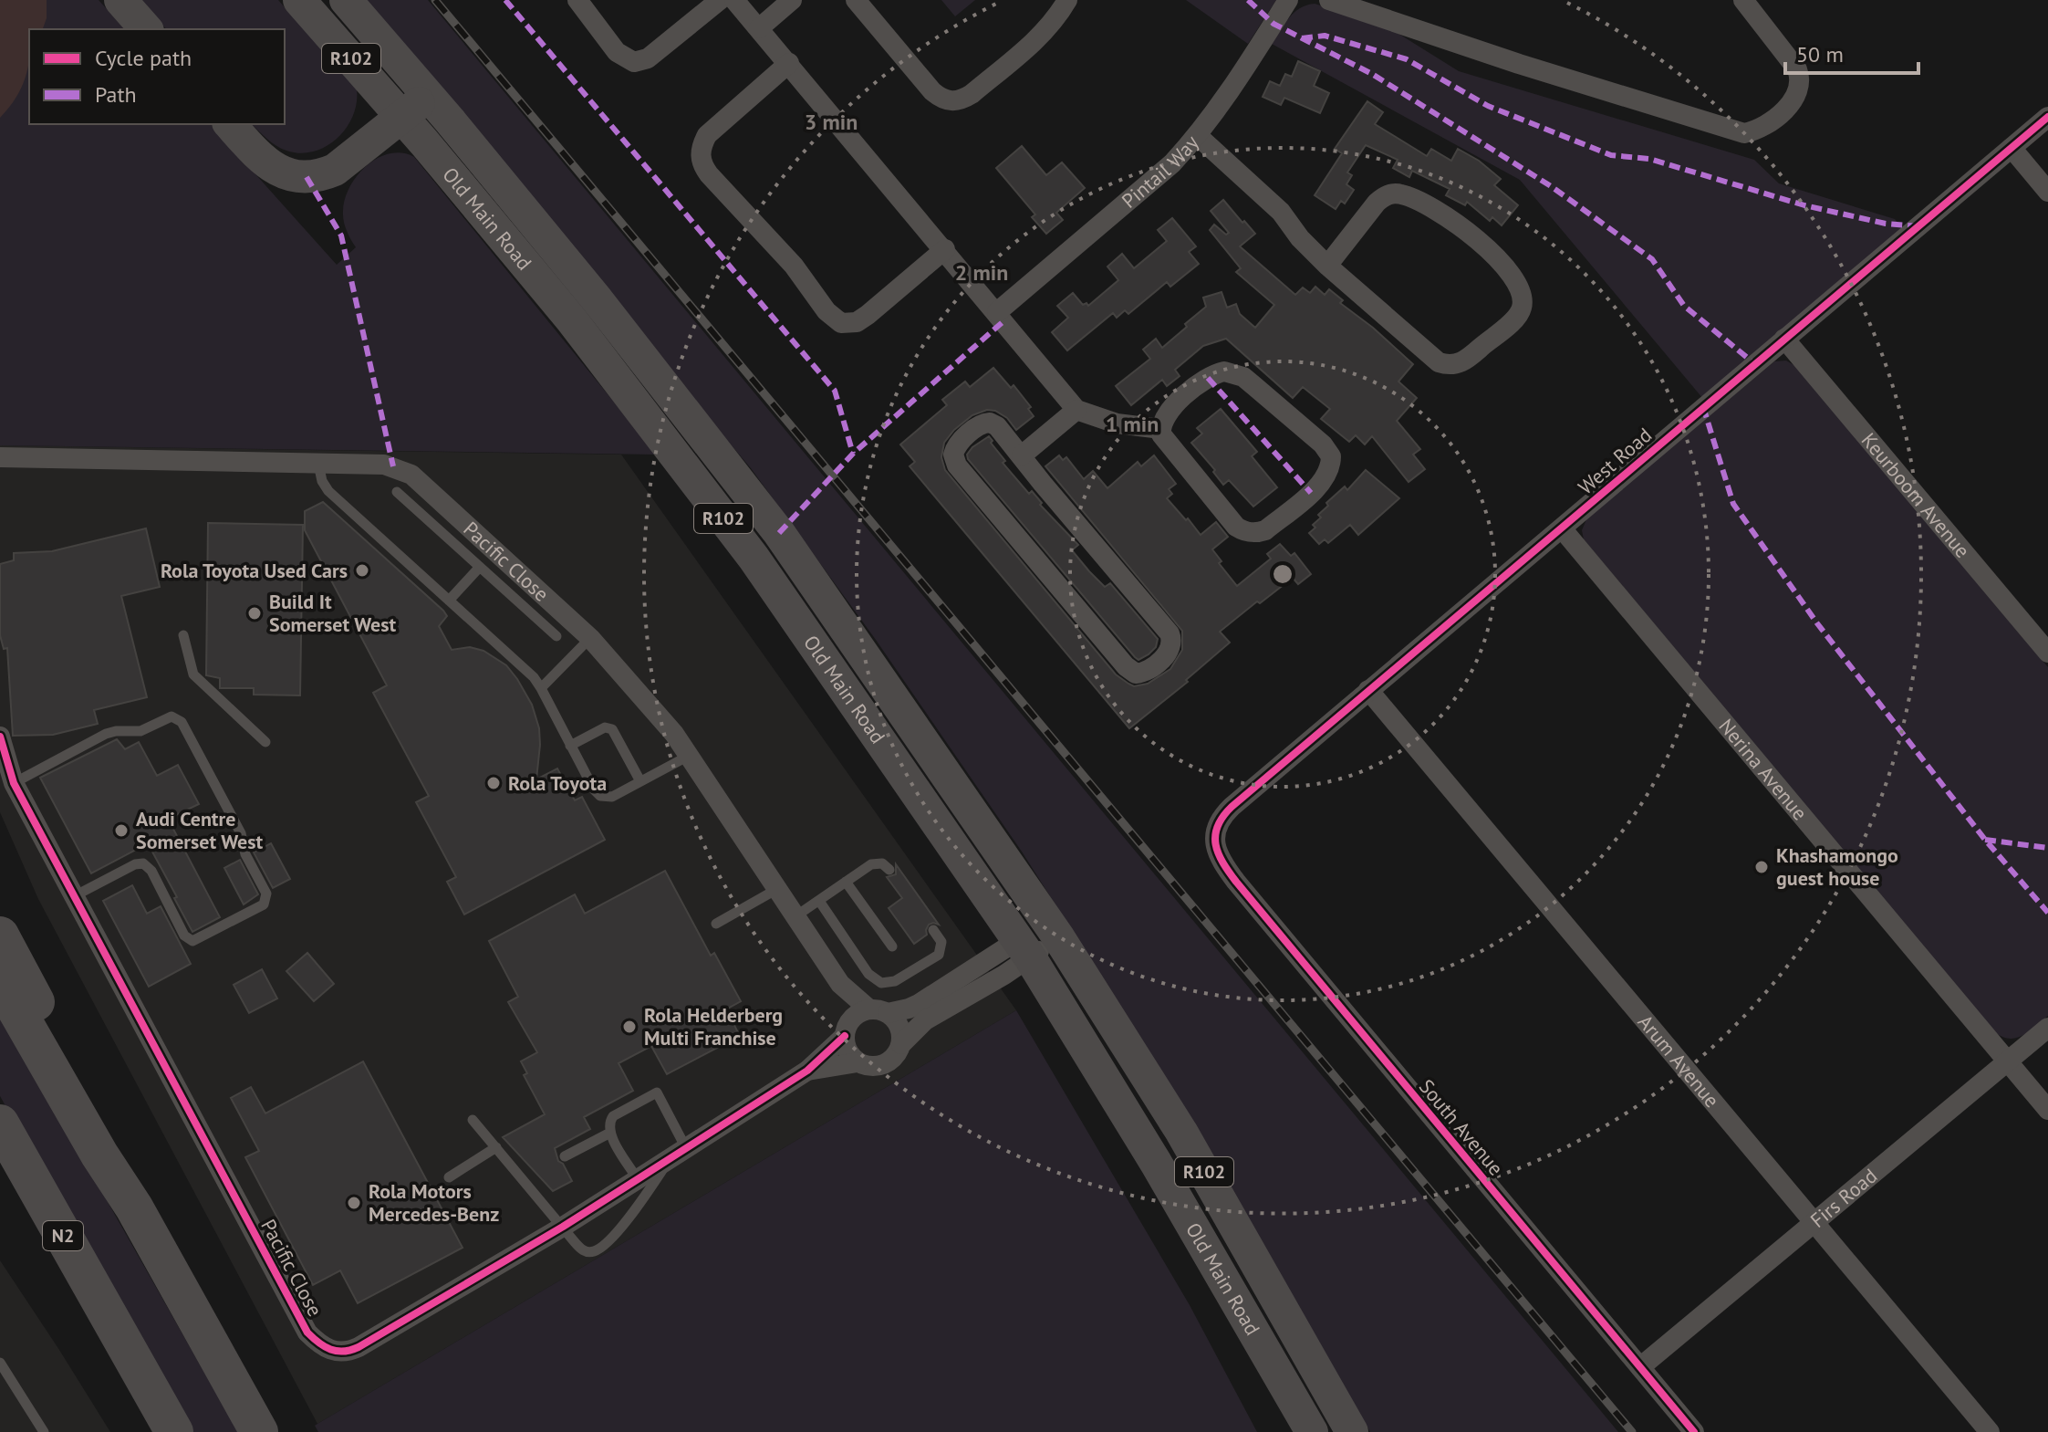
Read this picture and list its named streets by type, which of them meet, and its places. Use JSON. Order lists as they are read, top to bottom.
{
  "streets": {
    "highway": ["N2"],
    "main road": ["R102", "Old Main Road"],
    "street": [
      "Pintail Way",
      "West Road",
      "Keurboom Avenue",
      "Pacific Close",
      "Nerina Avenue",
      "Arum Avenue",
      "South Avenue",
      "Firs Road"
    ]
  },
  "crossings": [
    ["West Road", "Keurboom Avenue"],
    ["West Road", "Nerina Avenue"],
    ["West Road", "Arum Avenue"],
    ["West Road", "South Avenue"],
    ["Nerina Avenue", "Firs Road"],
    ["Arum Avenue", "Firs Road"],
    ["South Avenue", "Firs Road"]
  ],
  "places": [
    "Rola Toyota Used Cars",
    "Build It Somerset West",
    "Rola Toyota",
    "Audi Centre Somerset West",
    "Khashamongo guest house",
    "Rola Helderberg Multi Franchise",
    "Rola Motors Mercedes-Benz"
  ],
  "legend": ["Cycle path", "Path"],
  "scale_bar": "50 m",
  "rings": ["3 min", "2 min", "1 min"]
}
